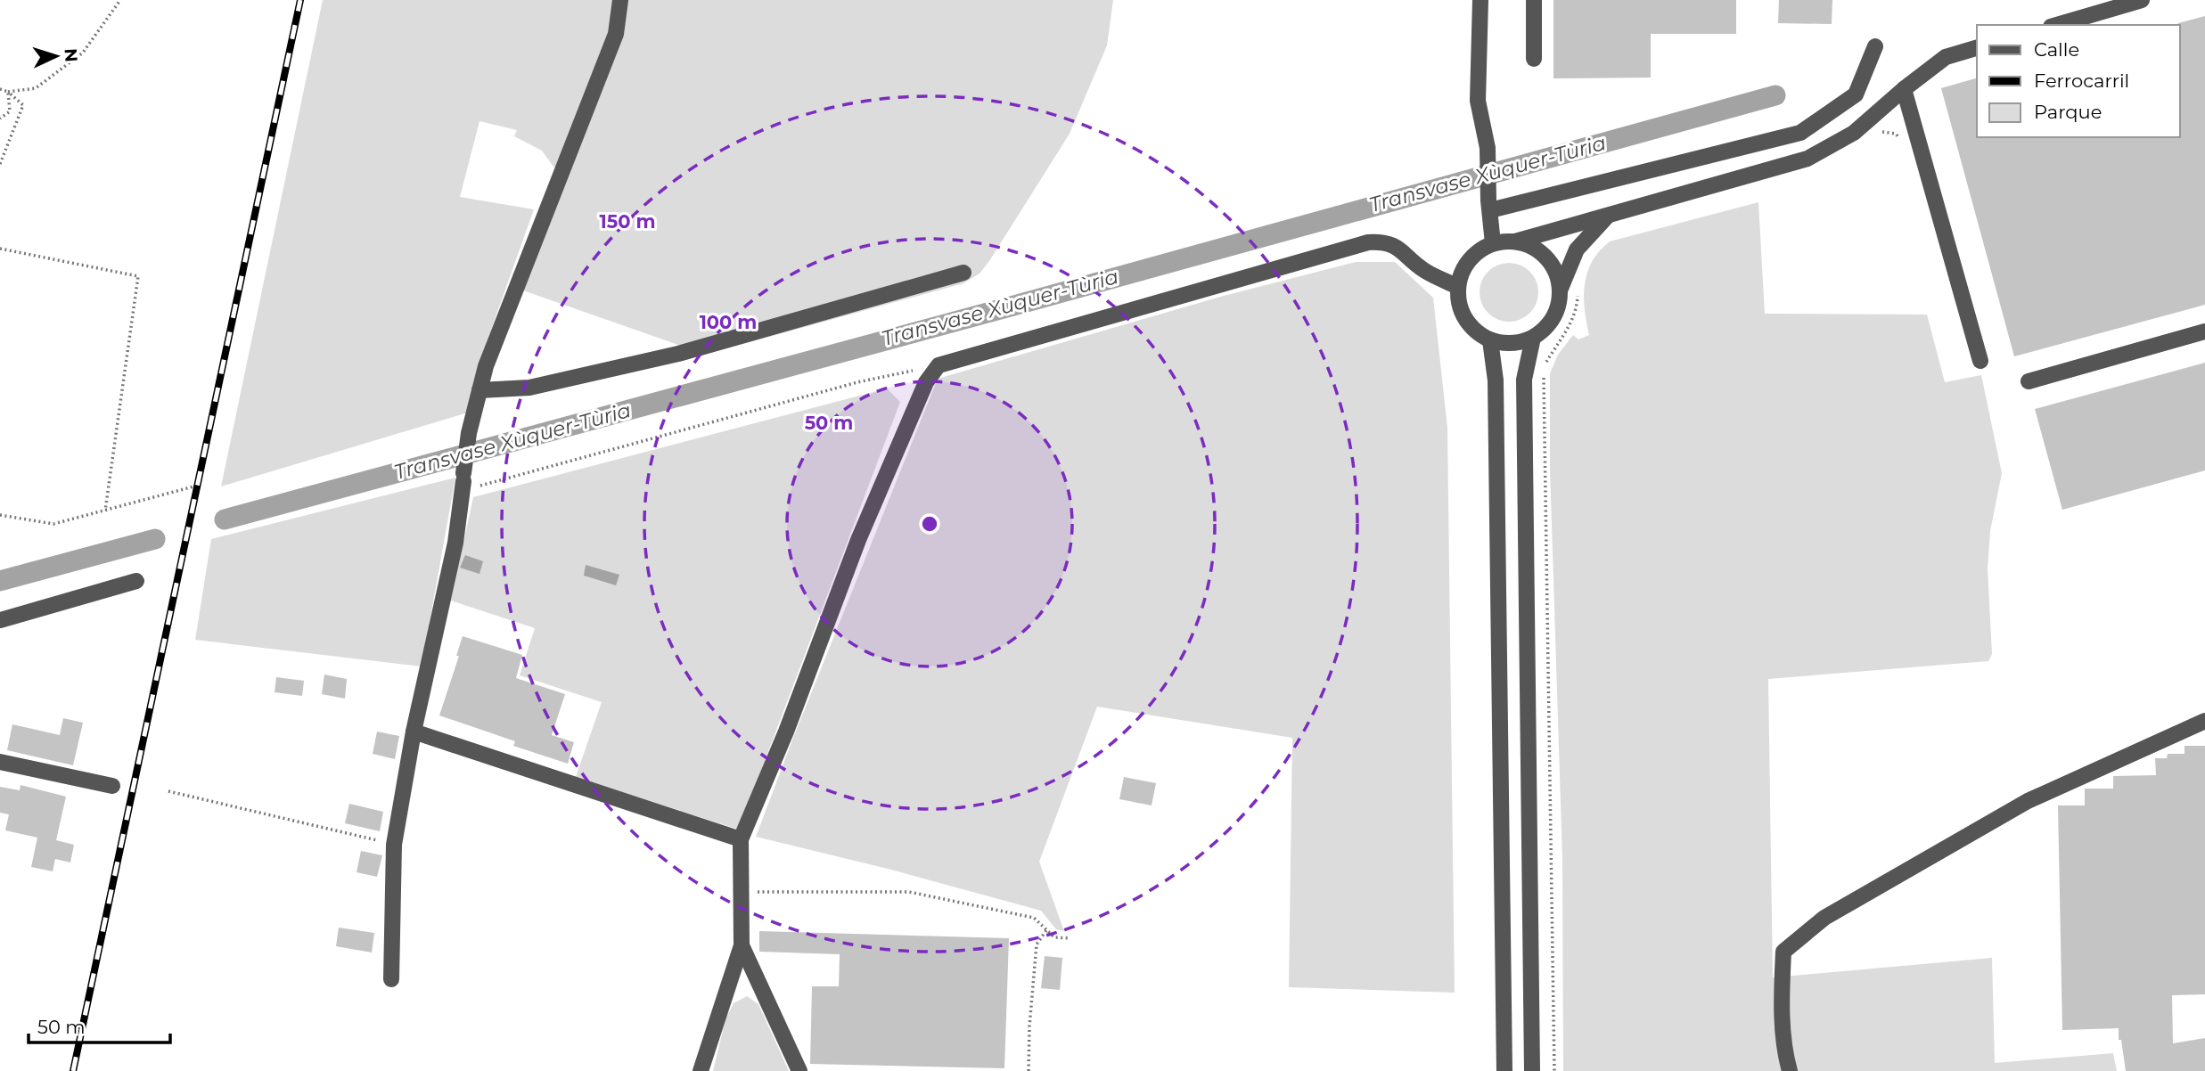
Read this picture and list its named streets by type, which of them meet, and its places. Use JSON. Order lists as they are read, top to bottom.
{
  "water": ["Transvase Xùquer-Tùria"],
  "legend": ["Calle", "Ferrocarril", "Parque"],
  "scale_bar": "50 m",
  "north": "right",
  "rings": ["150 m", "100 m", "50 m"]
}
